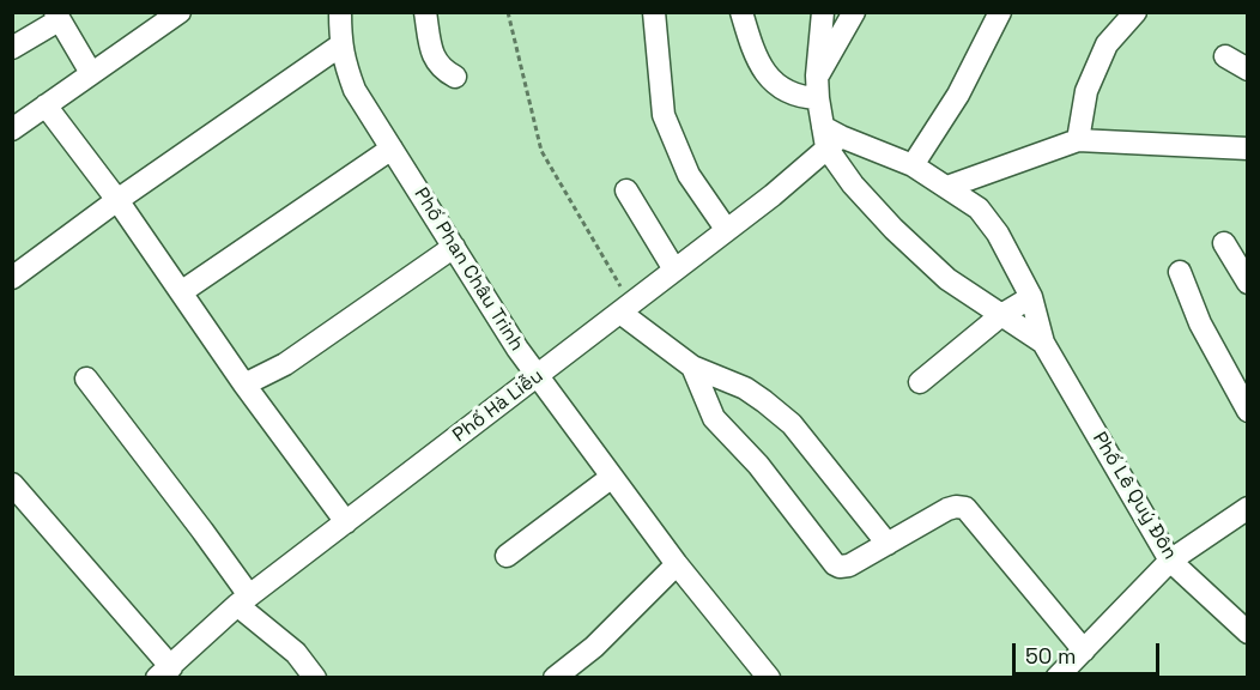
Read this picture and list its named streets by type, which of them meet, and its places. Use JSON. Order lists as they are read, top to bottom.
{
  "streets": {
    "street": ["Phố Phan Châu Trinh", "Phố Hà Liễu", "Phố Lê Quý Đôn"]
  },
  "crossings": [
    ["Phố Phan Châu Trinh", "Phố Hà Liễu"],
    ["Phố Hà Liễu", "Phố Lê Quý Đôn"]
  ],
  "scale_bar": "50 m"
}
